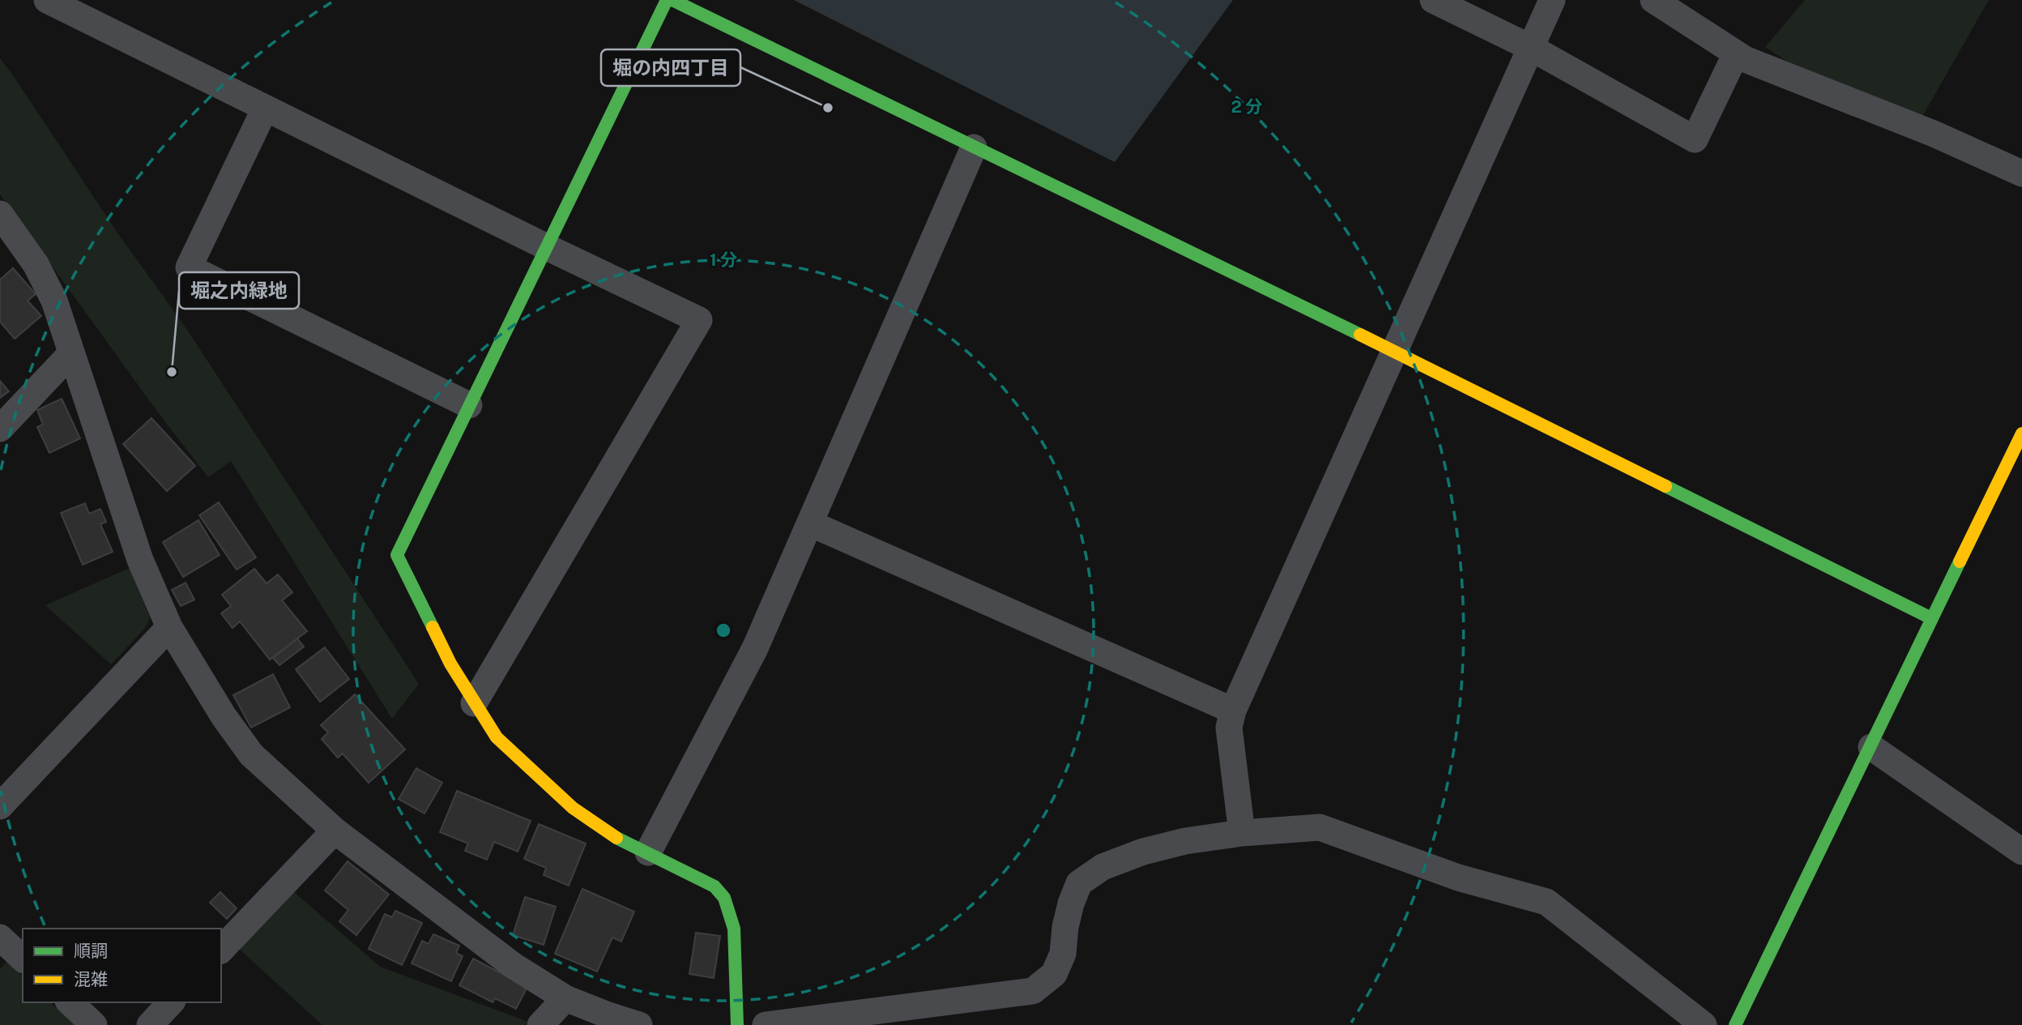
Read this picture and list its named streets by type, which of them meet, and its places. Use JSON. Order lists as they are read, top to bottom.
{
  "places": ["堀の内四丁目", "堀之内緑地"],
  "legend": ["順調", "混雑"],
  "rings": ["2 分", "1 分"]
}
